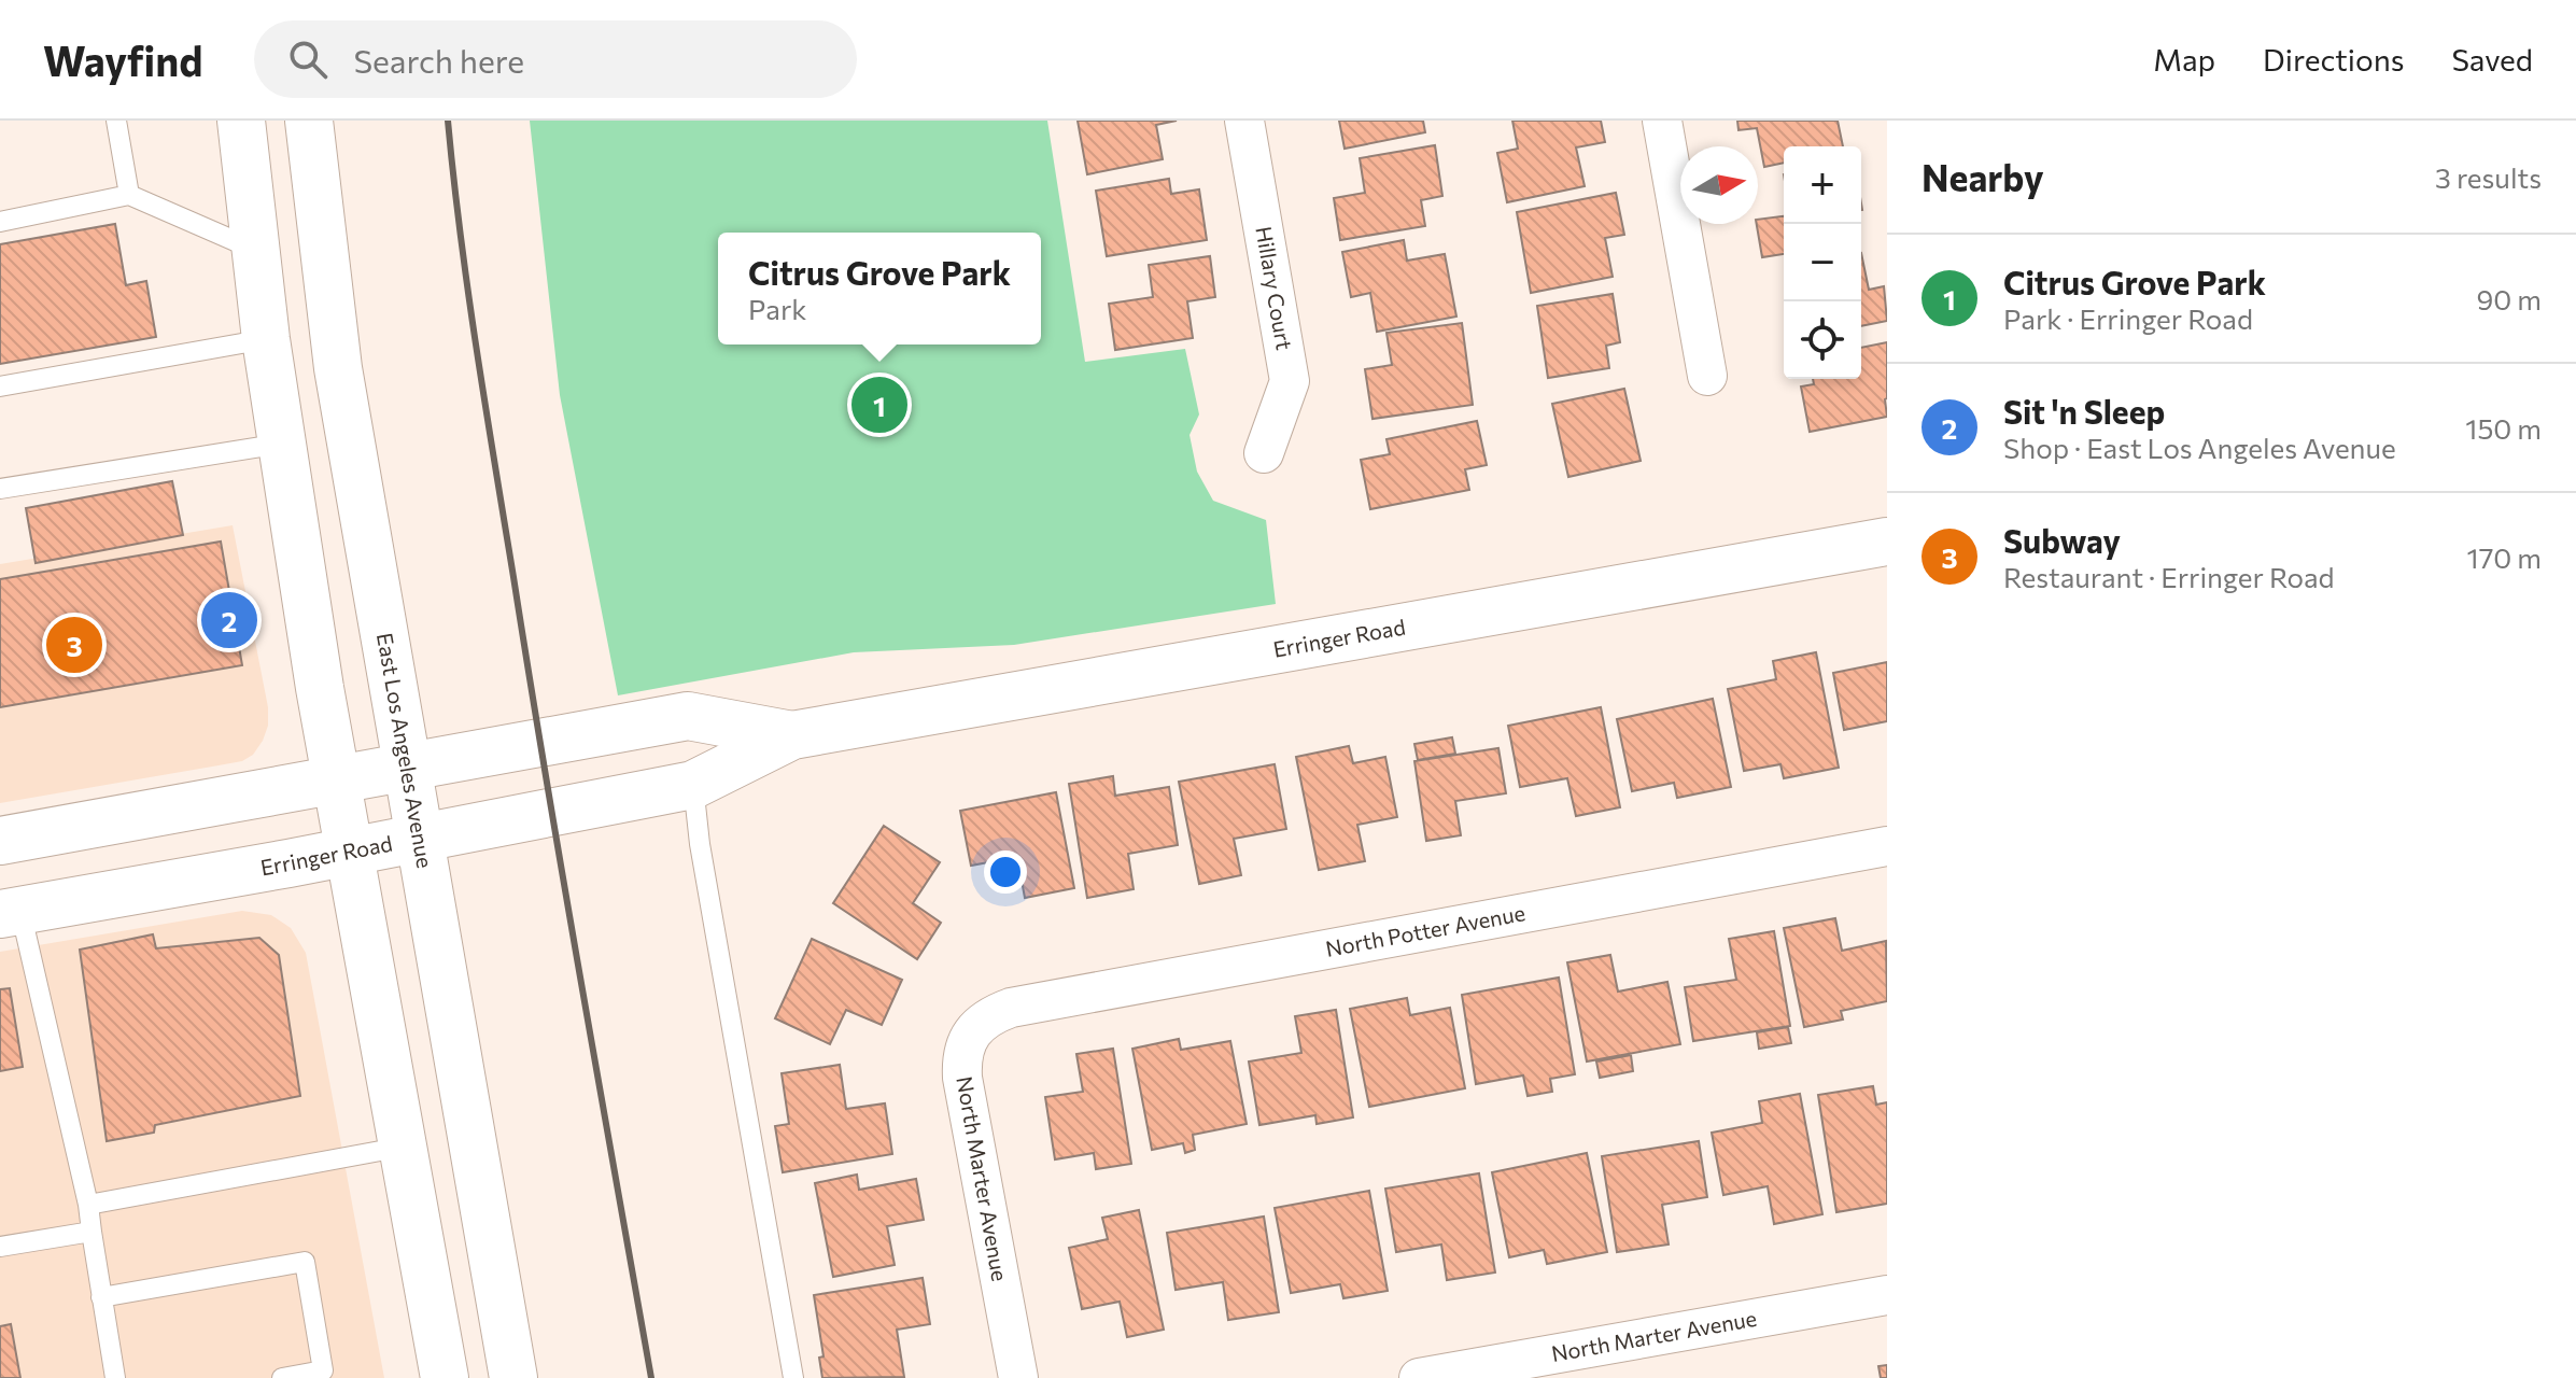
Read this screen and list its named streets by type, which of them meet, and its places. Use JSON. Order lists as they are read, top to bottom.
{
  "streets": {
    "main road": ["Erringer Road", "East Los Angeles Avenue"],
    "street": ["Hillary Court", "North Potter Avenue", "North Marter Avenue"]
  },
  "crossings": [
    ["Erringer Road", "East Los Angeles Avenue"],
    ["North Potter Avenue", "North Marter Avenue"]
  ],
  "north": "right",
  "page": {
    "header": "Wayfind",
    "search": "Search here",
    "nav": ["Map", "Directions", "Saved"],
    "heading": ["Nearby", "3 results"],
    "map_buttons": ["+", "−"],
    "popup": ["Citrus Grove Park", "Park"],
    "list": [
      {
        "mark": "1",
        "name": "Citrus Grove Park",
        "note": "Park · Erringer Road",
        "value": "90 m"
      },
      {
        "mark": "2",
        "name": "Sit 'n Sleep",
        "note": "Shop · East Los Angeles Avenue",
        "value": "150 m"
      },
      {
        "mark": "3",
        "name": "Subway",
        "note": "Restaurant · Erringer Road",
        "value": "170 m"
      }
    ],
    "pins": ["1", "2", "3"]
  }
}
